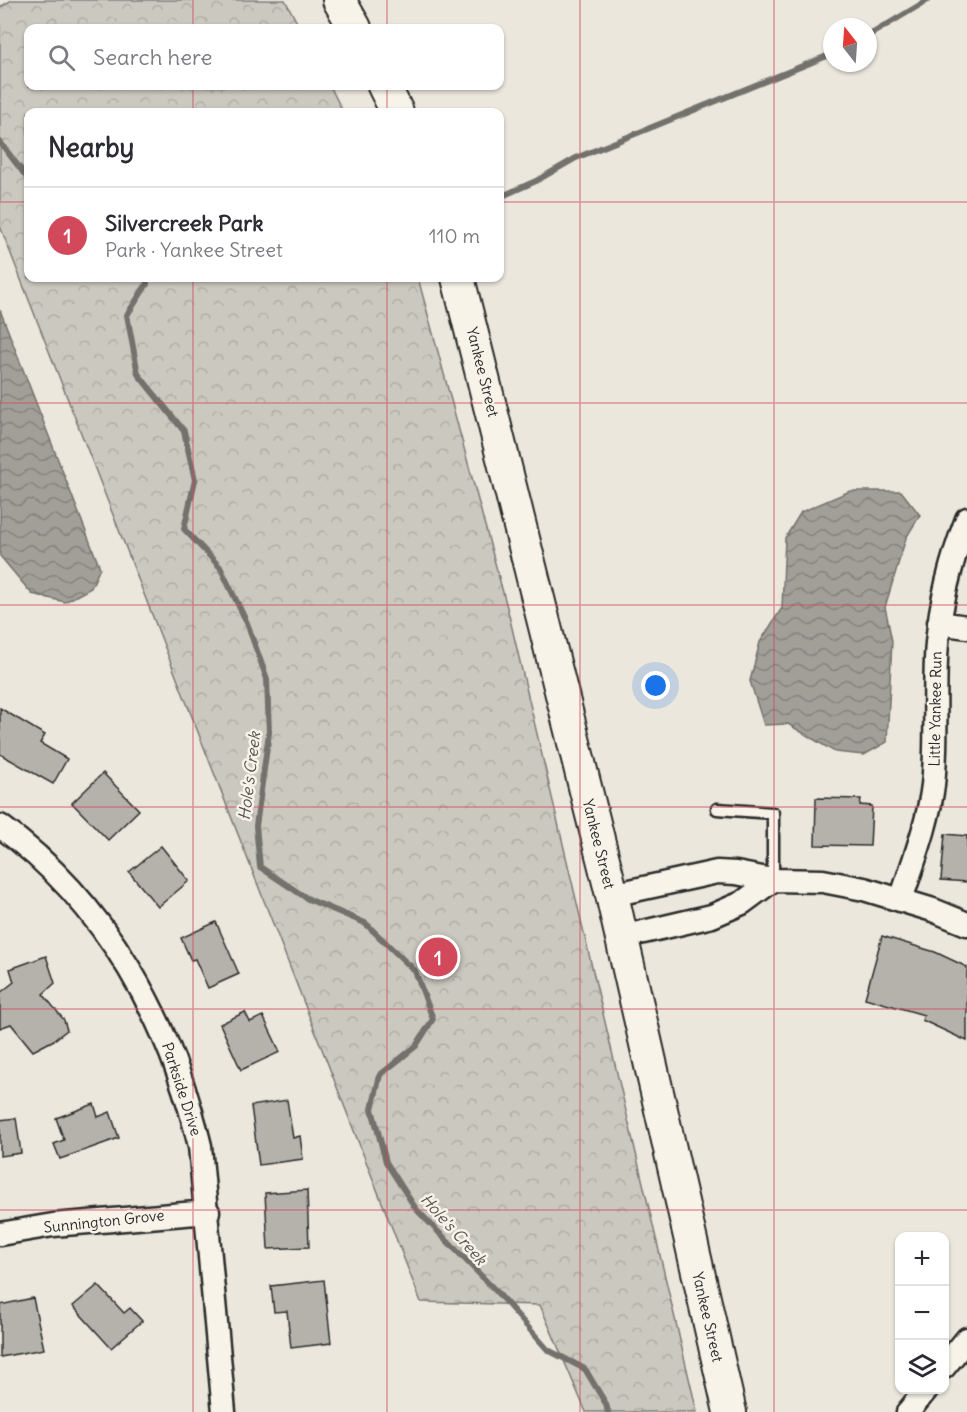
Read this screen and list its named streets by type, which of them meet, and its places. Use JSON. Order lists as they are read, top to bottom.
{
  "streets": {
    "street": [
      "Yankee Street",
      "Little Yankee Run",
      "Parkside Drive",
      "Sunnington Grove"
    ]
  },
  "crossings": [
    ["Parkside Drive", "Sunnington Grove"]
  ],
  "water": ["Hole's Creek"],
  "north": "top",
  "page": {
    "search": "Search here",
    "heading": "Nearby",
    "list": [
      {
        "mark": "1",
        "name": "Silvercreek Park",
        "note": "Park · Yankee Street",
        "value": "110 m"
      }
    ],
    "pins": "1",
    "map_buttons": ["+", "−"]
  }
}
